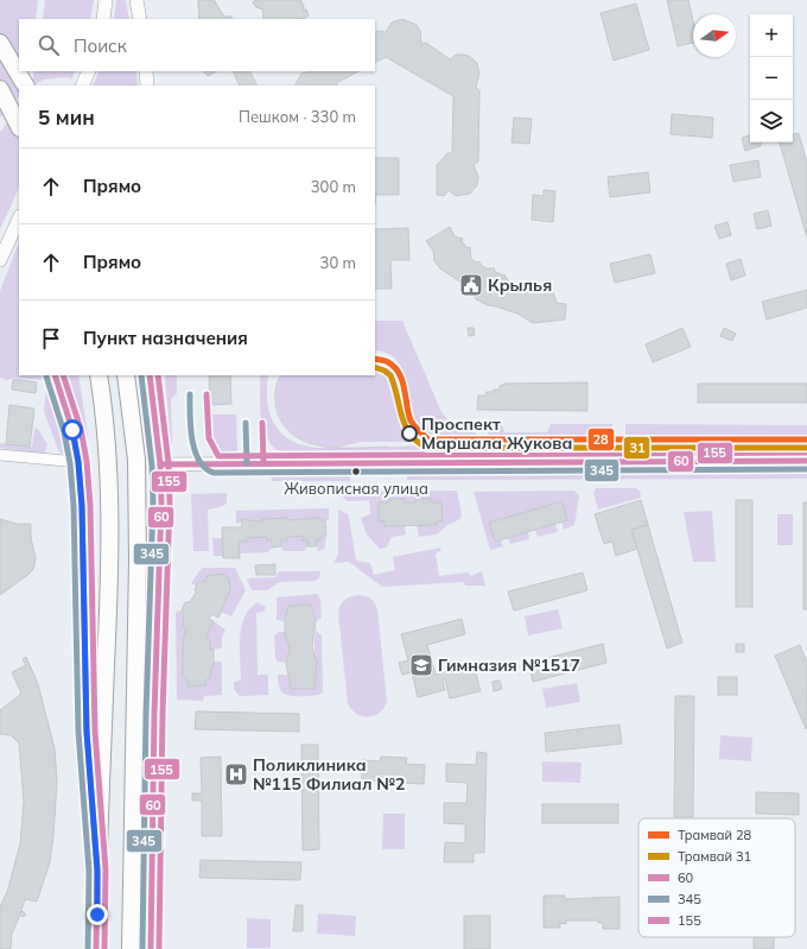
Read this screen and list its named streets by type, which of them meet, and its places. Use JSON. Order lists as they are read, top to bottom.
{
  "places": {
    "public building": ["Крылья"],
    "other": ["Проспект Маршала Жукова", "Живописная улица"],
    "school or university": ["Гимназия №1517"],
    "hospital": ["Поликлиника №115 Филиал №2"]
  },
  "lines": [
    "tram line 28",
    "tram line 31",
    "transit line 60",
    "transit line 345",
    "transit line 155"
  ],
  "legend": [
    "Трамвай 28",
    "Трамвай 31",
    "60",
    "345",
    "155"
  ],
  "north": "right",
  "page": {
    "map_buttons": ["+", "−"],
    "search": "Поиск",
    "heading": ["5 мин", "Пешком · 330 m"],
    "list": [
      ["Прямо", "300 m"],
      ["Прямо", "30 m"],
      "Пункт назначения"
    ]
  }
}
